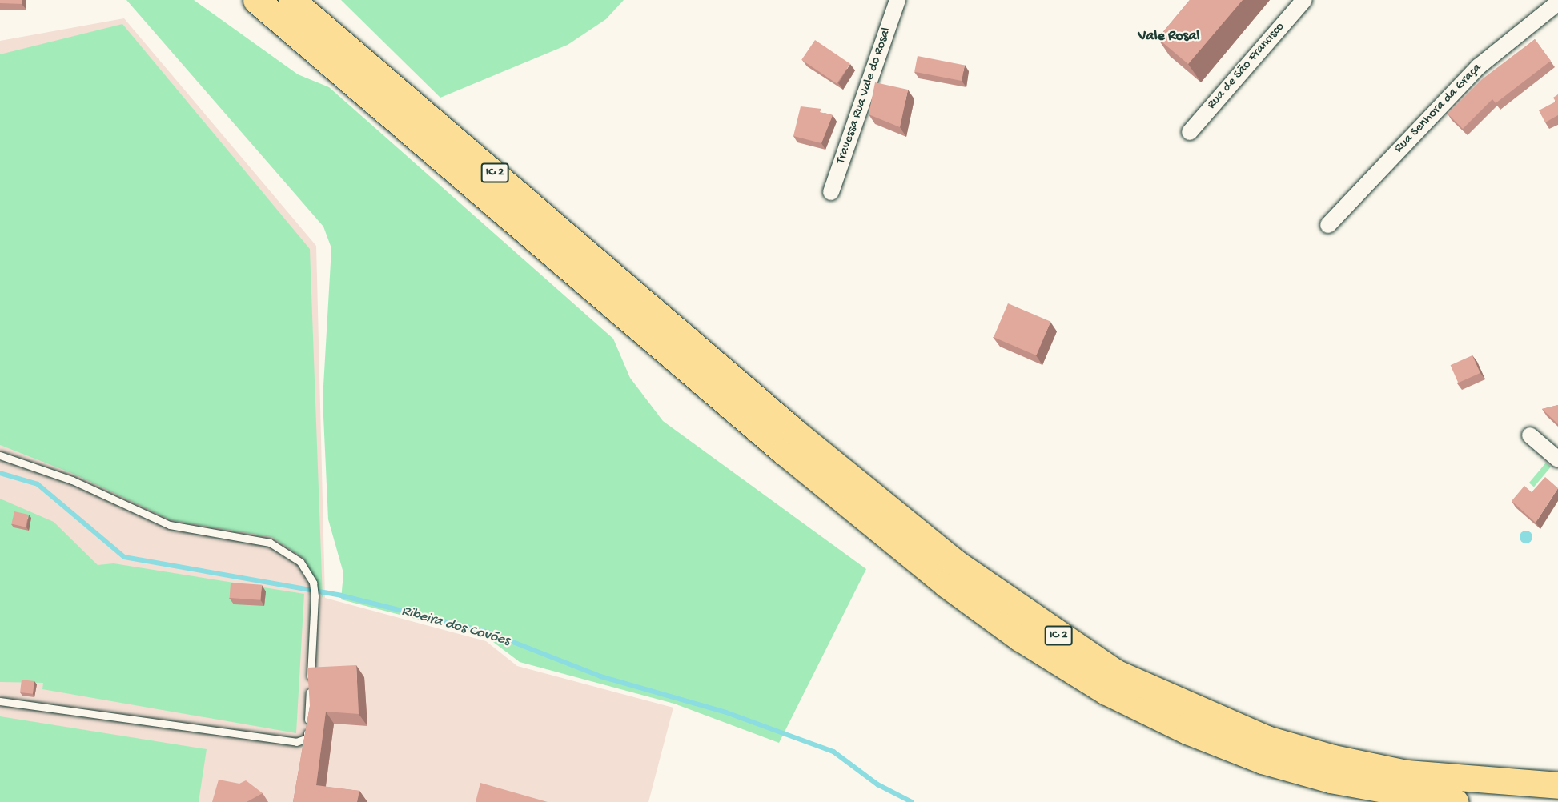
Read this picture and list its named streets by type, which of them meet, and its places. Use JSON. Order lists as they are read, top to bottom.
{
  "streets": {
    "highway": ["IC 2"],
    "street": ["Rua de São Francisco", "Travessa Rua Vale do Rosal", "Rua Senhora da Graça"]
  },
  "districts": ["Vale Rosal"],
  "water": ["Ribeira dos Covões"]
}
